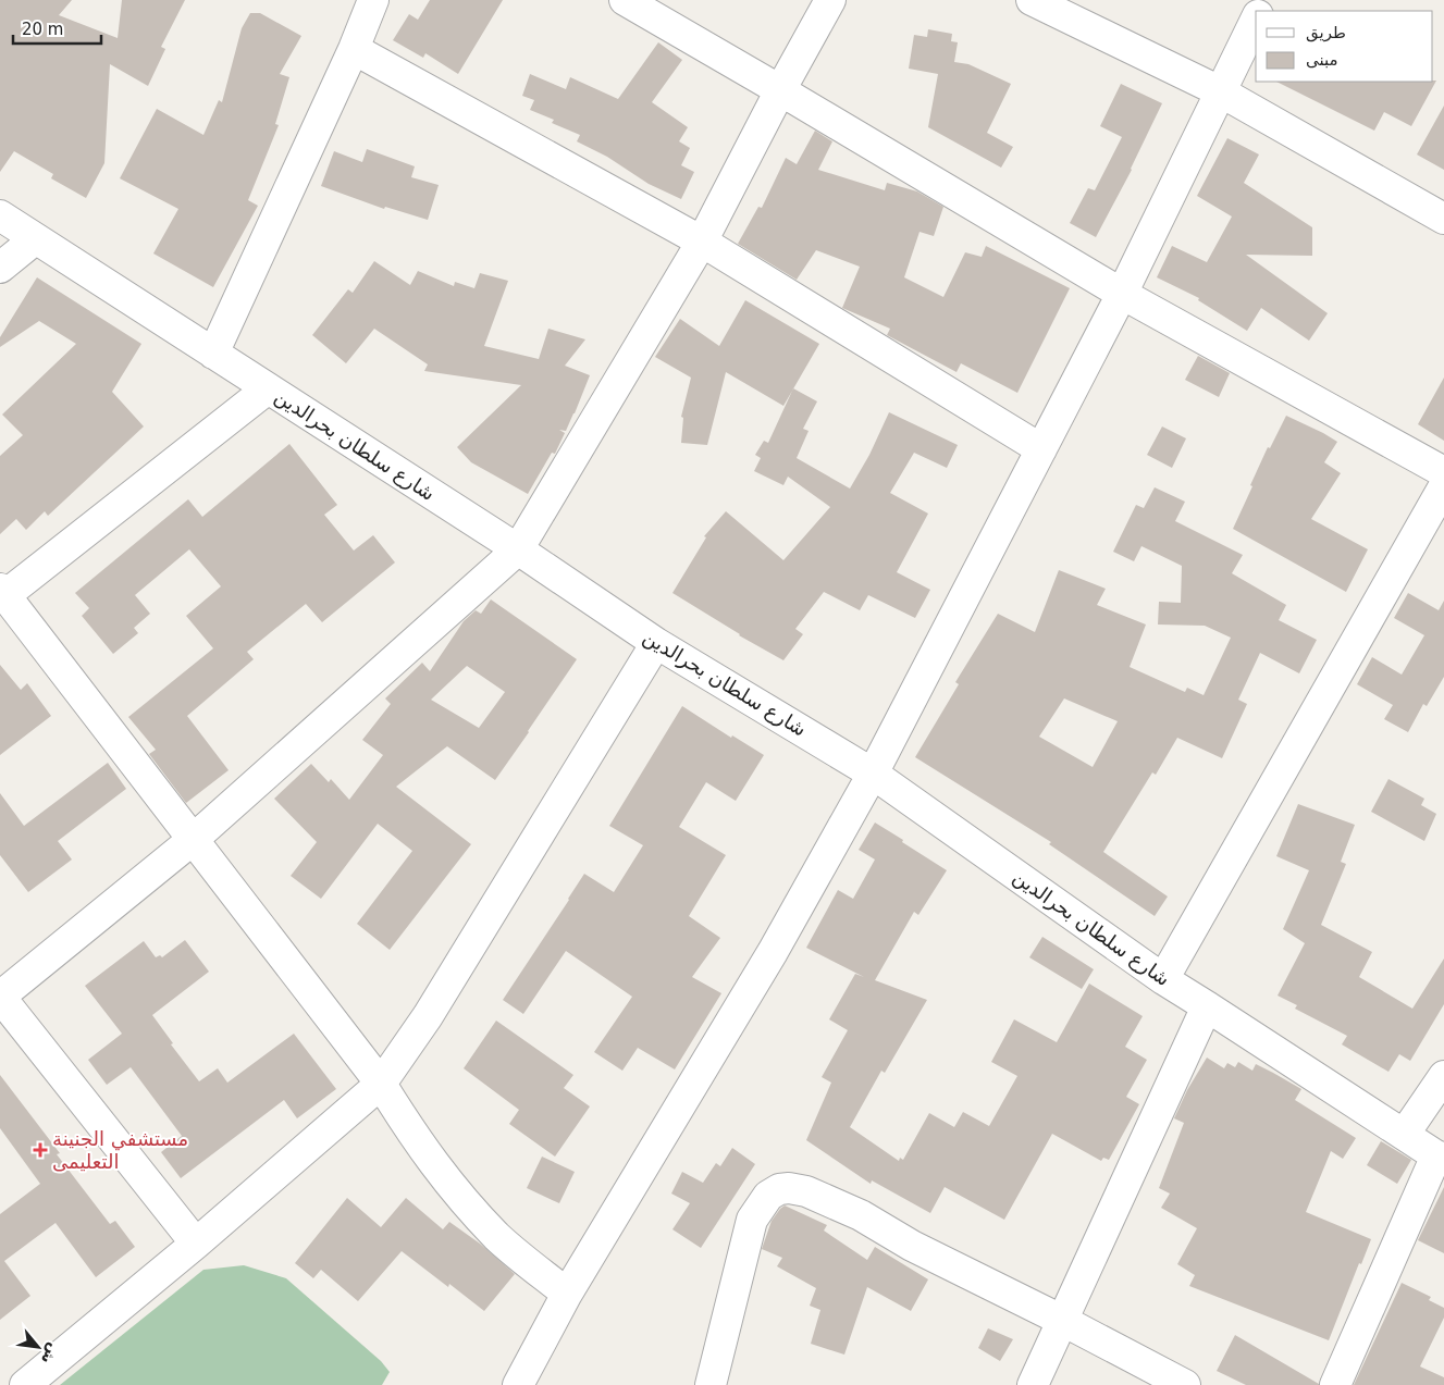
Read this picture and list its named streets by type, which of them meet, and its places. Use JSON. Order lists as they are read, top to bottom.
{
  "streets": {
    "street": ["شارع سلطان بحرالدين"]
  },
  "places": {
    "health": ["مستشفي الجنينة التعليمى"]
  },
  "legend": ["طريق", "مبنى"],
  "scale_bar": "20 m",
  "north": "bottom right"
}
